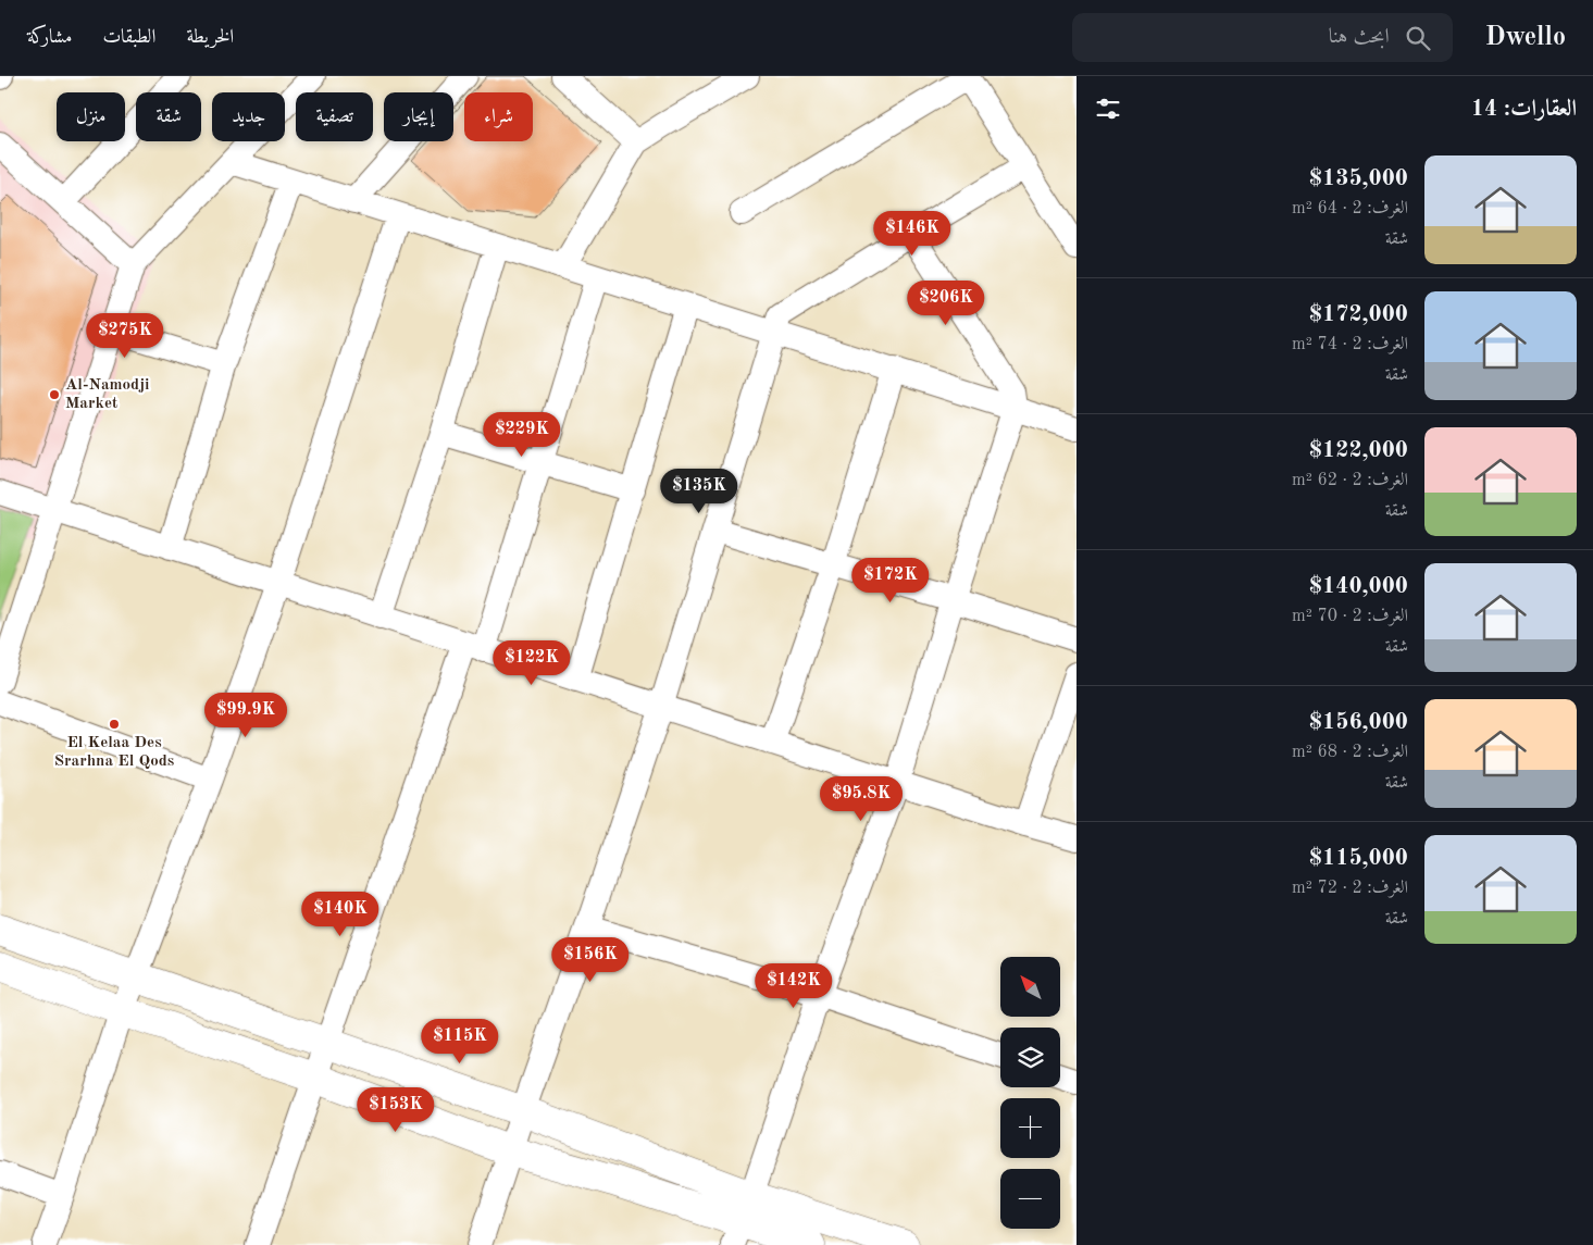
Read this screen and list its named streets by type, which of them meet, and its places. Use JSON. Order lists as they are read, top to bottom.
{
  "places": ["Al-Namodji Market", "El Kelaa Des Srarhna El Qods"],
  "north": "top left",
  "page": {
    "header": "Dwello",
    "search": "ابحث هنا",
    "nav": ["الخريطة", "الطبقات", "مشاركة"],
    "heading": "العقارات: 14",
    "chip": [
      "شراء",
      "إيجار",
      "تصفية",
      "جديد",
      "شقة",
      "منزل"
    ],
    "list": [
      {
        "name": "$135,000",
        "note": "الغرف: 2 · 64 m² · شقة"
      },
      {
        "name": "$172,000",
        "note": "الغرف: 2 · 74 m² · شقة"
      },
      {
        "name": "$122,000",
        "note": "الغرف: 2 · 62 m² · شقة"
      },
      {
        "name": "$140,000",
        "note": "الغرف: 2 · 70 m² · شقة"
      },
      {
        "name": "$156,000",
        "note": "الغرف: 2 · 68 m² · شقة"
      },
      {
        "name": "$115,000",
        "note": "الغرف: 2 · 72 m² · شقة"
      }
    ],
    "price": [
      "$146K",
      "$206K",
      "$275K",
      "$229K",
      "$135K",
      "$172K",
      "$122K",
      "$99.9K",
      "$95.8K",
      "$140K",
      "$156K",
      "$142K",
      "$115K",
      "$153K"
    ],
    "map_buttons": ["+", "−"]
  }
}
